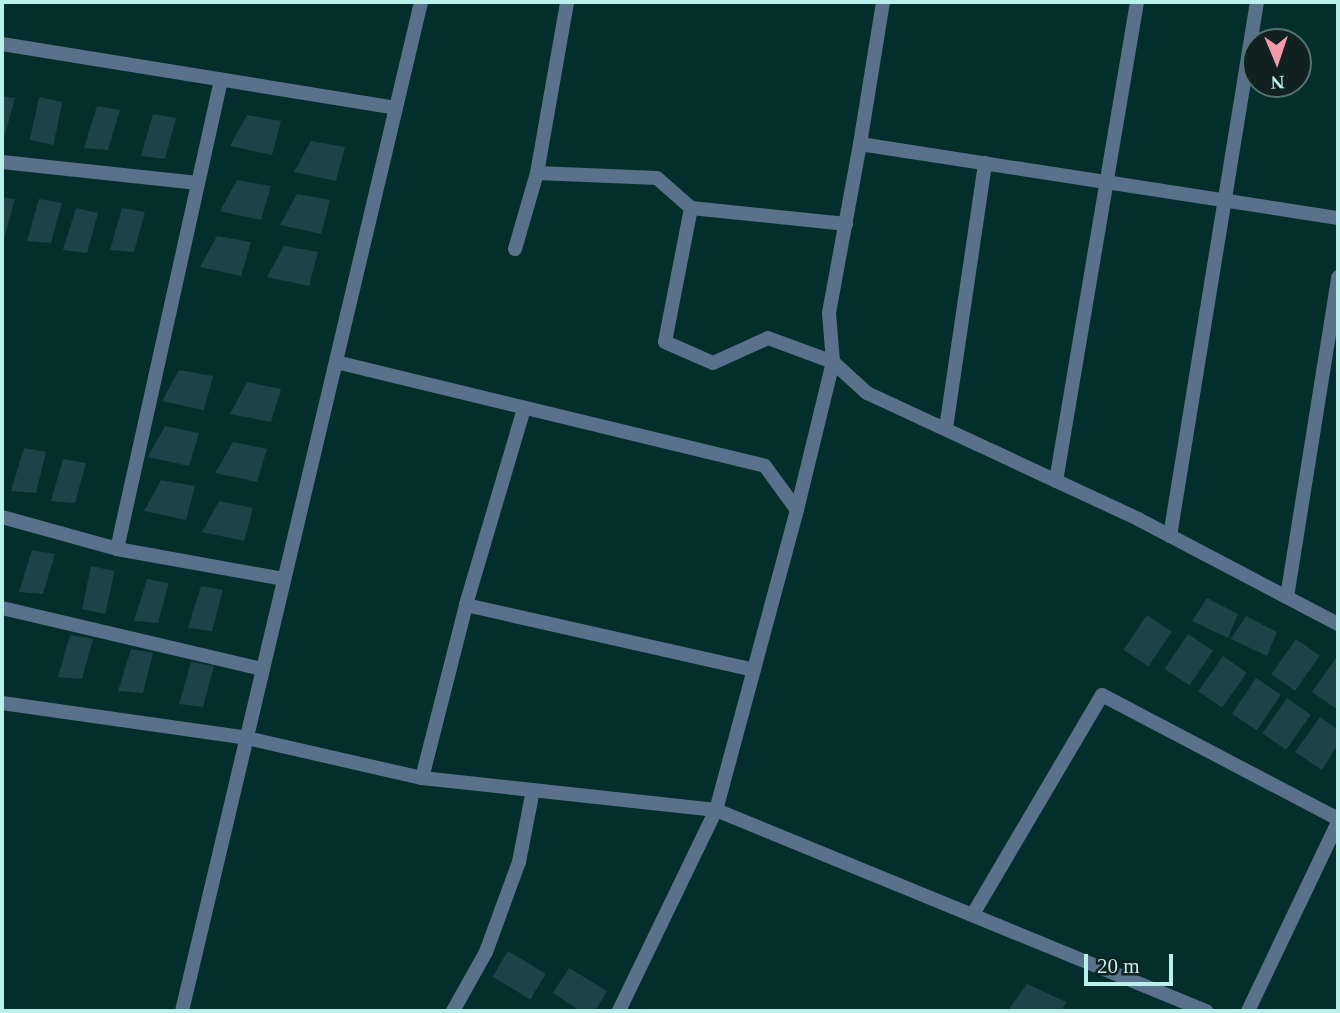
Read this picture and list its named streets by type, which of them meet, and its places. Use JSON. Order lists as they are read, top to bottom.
{
  "scale_bar": "20 m",
  "north": "bottom"
}
